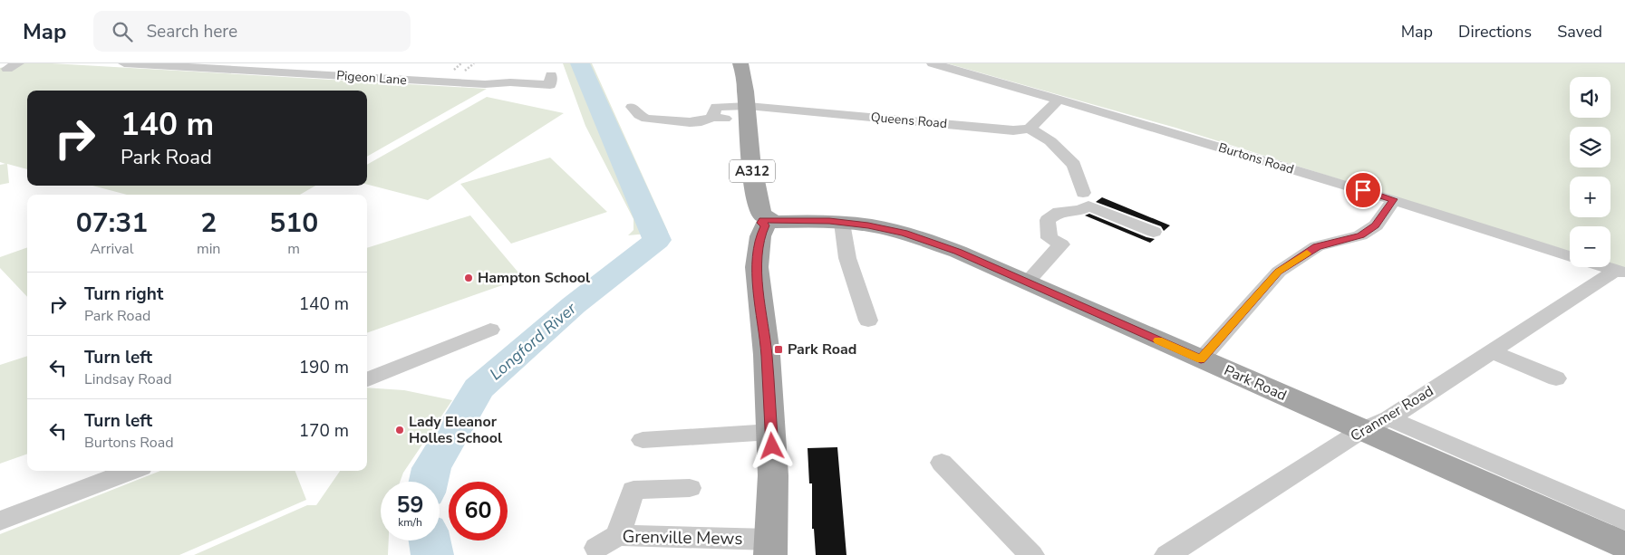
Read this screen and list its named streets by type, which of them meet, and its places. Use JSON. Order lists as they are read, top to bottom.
{
  "streets": {
    "main road": ["A312", "Park Road"],
    "street": [
      "Pigeon Lane",
      "Queens Road",
      "Burtons Road",
      "Cranmer Road",
      "Grenville Mews"
    ]
  },
  "crossings": [
    ["Queens Road", "A312"],
    ["Burtons Road", "Cranmer Road"],
    ["A312", "Park Road"],
    ["Park Road", "Cranmer Road"]
  ],
  "water": ["Longford River"],
  "places": {
    "other": ["Hampton School", "Lady Eleanor Holles School"],
    "transit": ["Park Road"]
  },
  "page": {
    "header": "Map",
    "search": "Search here",
    "nav": ["Map", "Directions", "Saved"],
    "map_buttons": ["+", "−"],
    "turn": ["140 m", "Park Road"],
    "eta": [
      "07:31",
      "Arrival",
      "2",
      "min",
      "510",
      "m"
    ],
    "list": [
      {
        "name": "Turn right",
        "note": "Park Road",
        "value": "140 m"
      },
      {
        "name": "Turn left",
        "note": "Lindsay Road",
        "value": "190 m"
      },
      {
        "name": "Turn left",
        "note": "Burtons Road",
        "value": "170 m"
      }
    ],
    "speed": "59 km/h",
    "limit": "60"
  }
}
